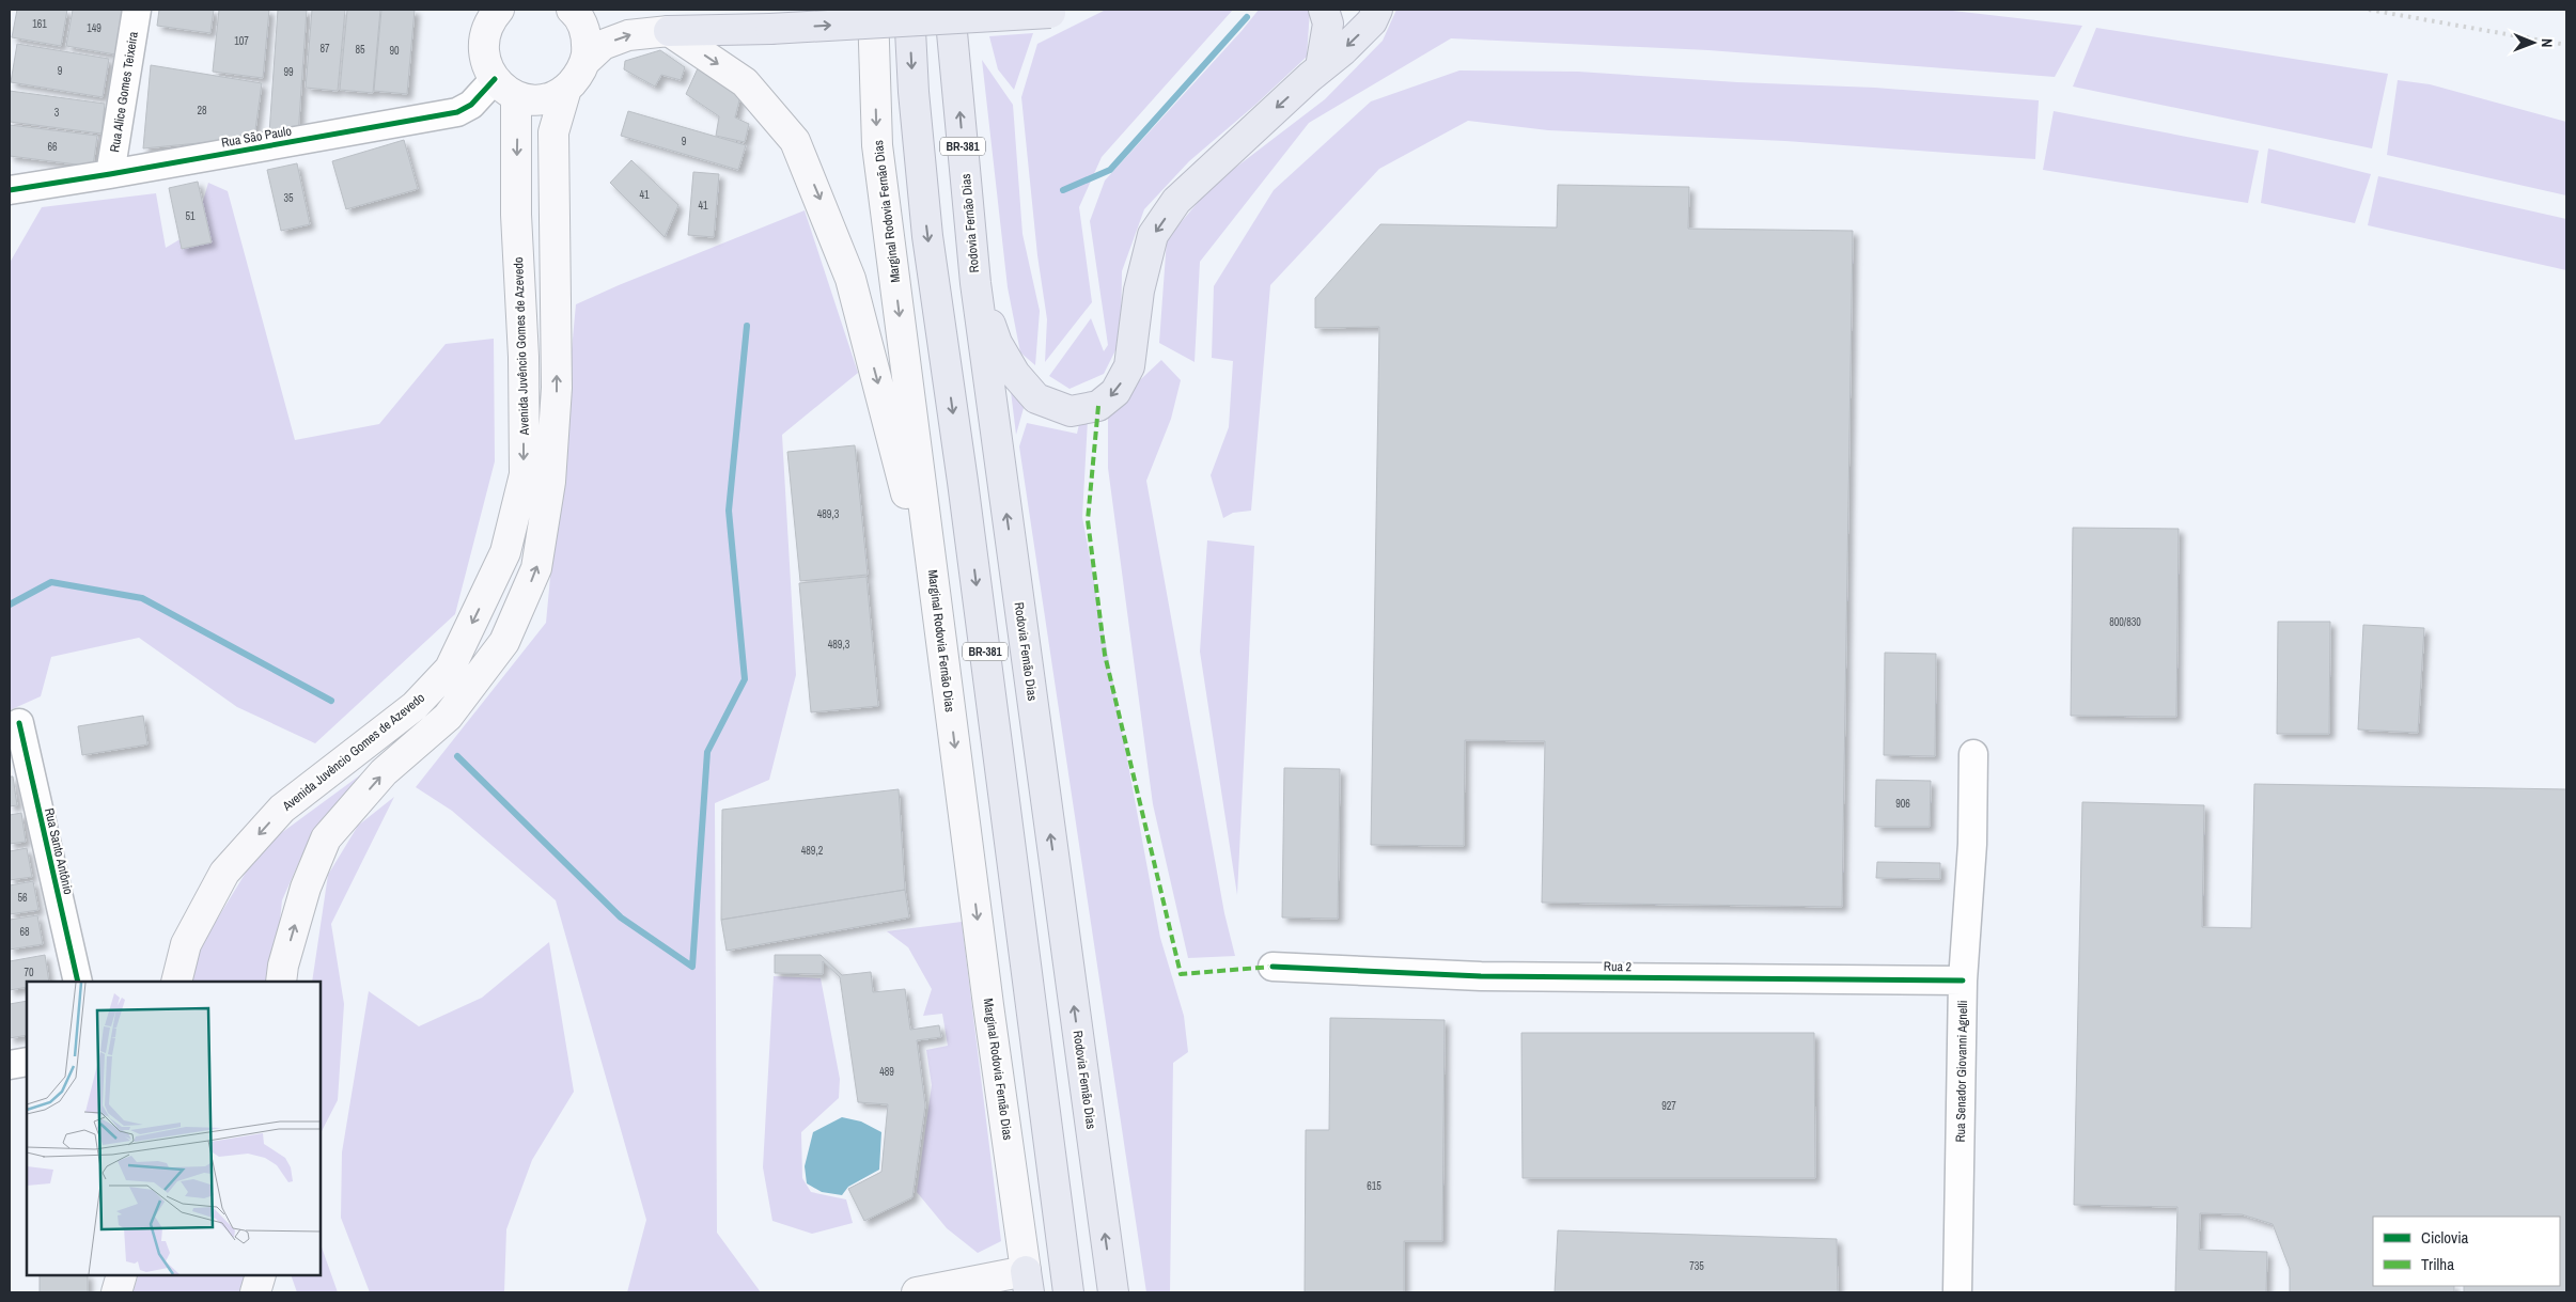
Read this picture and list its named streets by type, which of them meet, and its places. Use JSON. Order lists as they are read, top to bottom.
{
  "streets": {
    "highway": ["BR-381", "Rodovia Fernão Dias"],
    "main road": ["Marginal Rodovia Fernão Dias", "Avenida Juvêncio Gomes de Azevedo"],
    "street": [
      "Rua Alice Gomes Teixeira",
      "Rua São Paulo",
      "Rua Santo Antônio",
      "Rua 2",
      "Rua Senador Giovanni Agnelli"
    ]
  },
  "crossings": [
    ["Rua Alice Gomes Teixeira", "Rua São Paulo"],
    ["Rua São Paulo", "Avenida Juvêncio Gomes de Azevedo"],
    ["Rua 2", "Rua Senador Giovanni Agnelli"]
  ],
  "house_numbers": [
    "161",
    "149",
    "107",
    "87",
    "85",
    "90",
    "9",
    "99",
    "28",
    "3",
    "9",
    "66",
    "41",
    "35",
    "41",
    "51",
    "489,3",
    "800/830",
    "489,3",
    "906",
    "489,2",
    "56",
    "68",
    "70",
    "489",
    "927",
    "615",
    "735"
  ],
  "legend": ["Ciclovia", "Trilha"],
  "north": "right"
}
